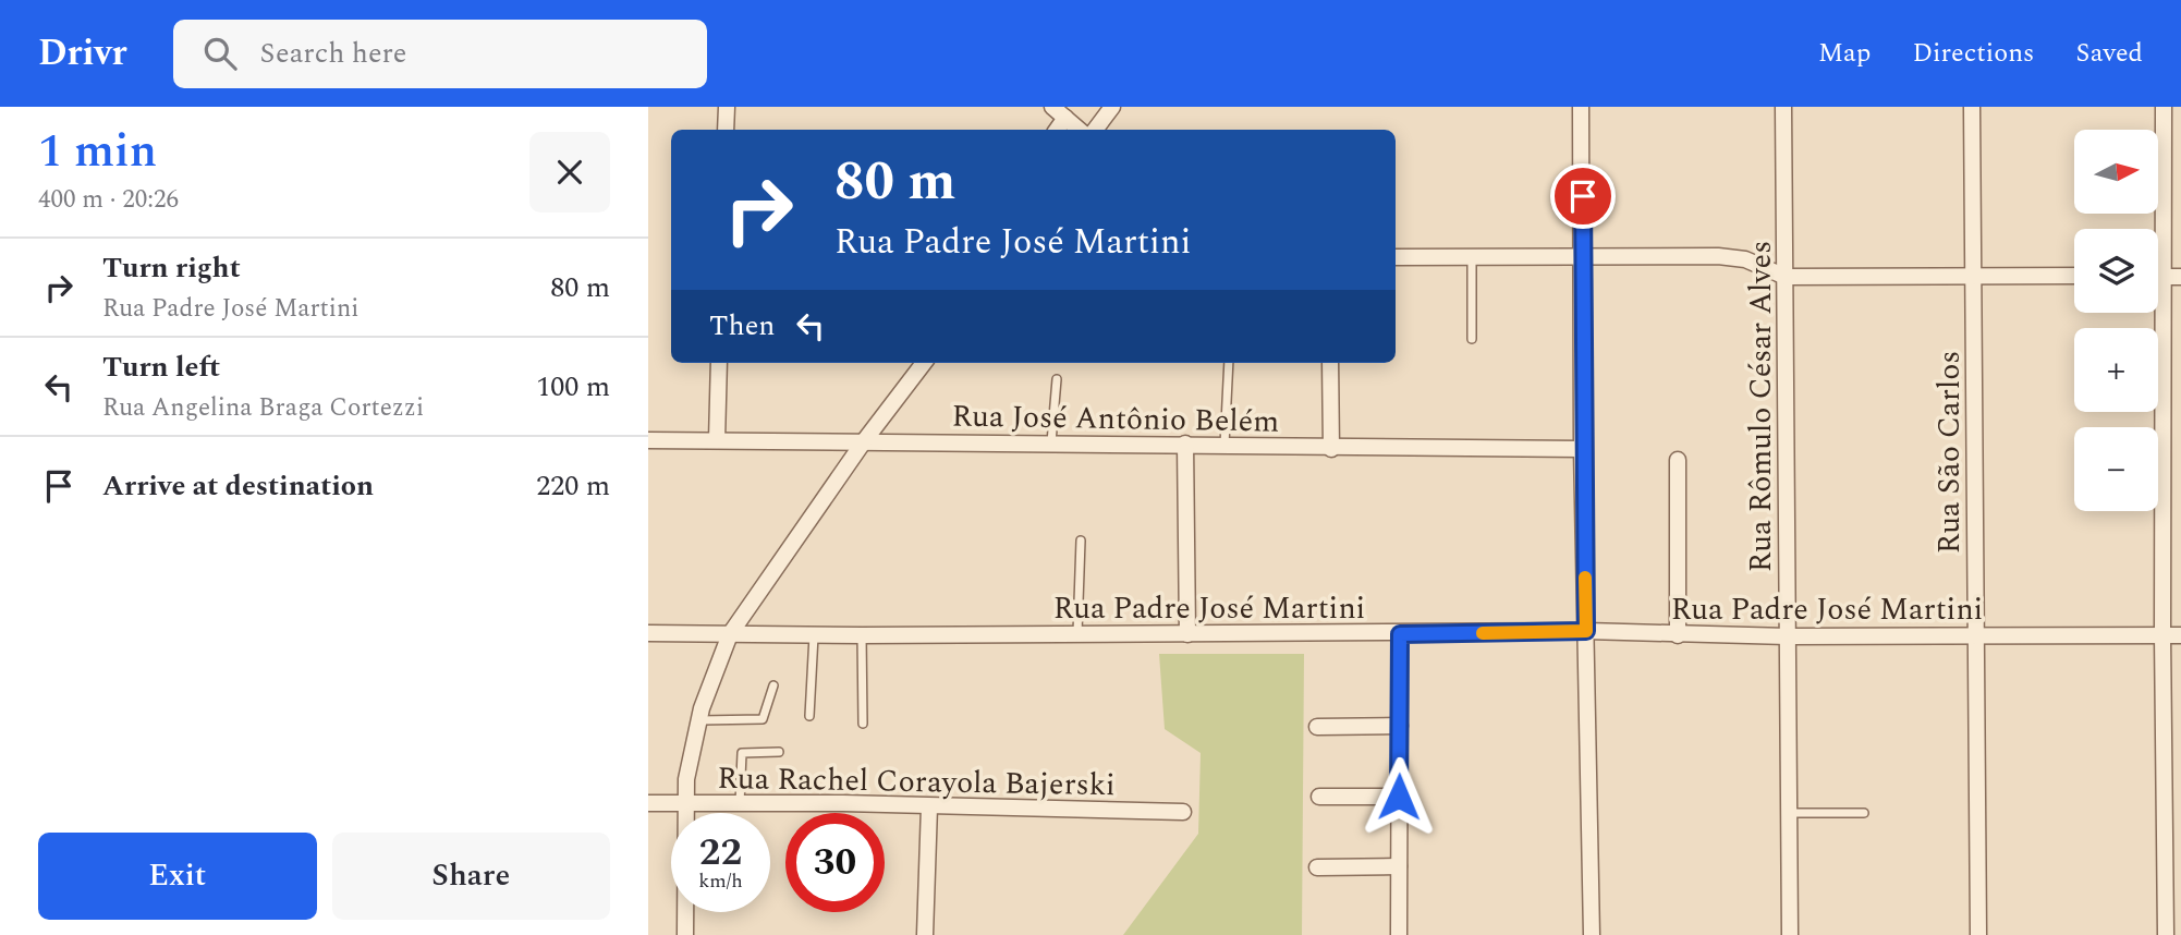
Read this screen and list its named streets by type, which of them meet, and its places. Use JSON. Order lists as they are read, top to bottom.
{
  "streets": {
    "street": [
      "Rua Rômulo César Alves",
      "Rua José Antônio Belém",
      "Rua São Carlos",
      "Rua Padre José Martini",
      "Rua Rachel Corayola Bajerski"
    ]
  },
  "crossings": [
    ["Rua Rômulo César Alves", "Rua Padre José Martini"],
    ["Rua São Carlos", "Rua Padre José Martini"]
  ],
  "north": "right",
  "page": {
    "header": "Drivr",
    "search": "Search here",
    "nav": ["Map", "Directions", "Saved"],
    "heading": ["1 min", "400 m · 20:26"],
    "map_buttons": ["+", "−"],
    "turn": ["80 m", "Rua Padre José Martini"],
    "list": [
      {
        "name": "Turn right",
        "note": "Rua Padre José Martini",
        "value": "80 m"
      },
      {
        "name": "Turn left",
        "note": "Rua Angelina Braga Cortezzi",
        "value": "100 m"
      },
      {
        "name": "Arrive at destination",
        "value": "220 m"
      }
    ],
    "then": "Then",
    "speed": "22 km/h",
    "limit": "30",
    "buttons": ["Exit", "Share"]
  }
}
